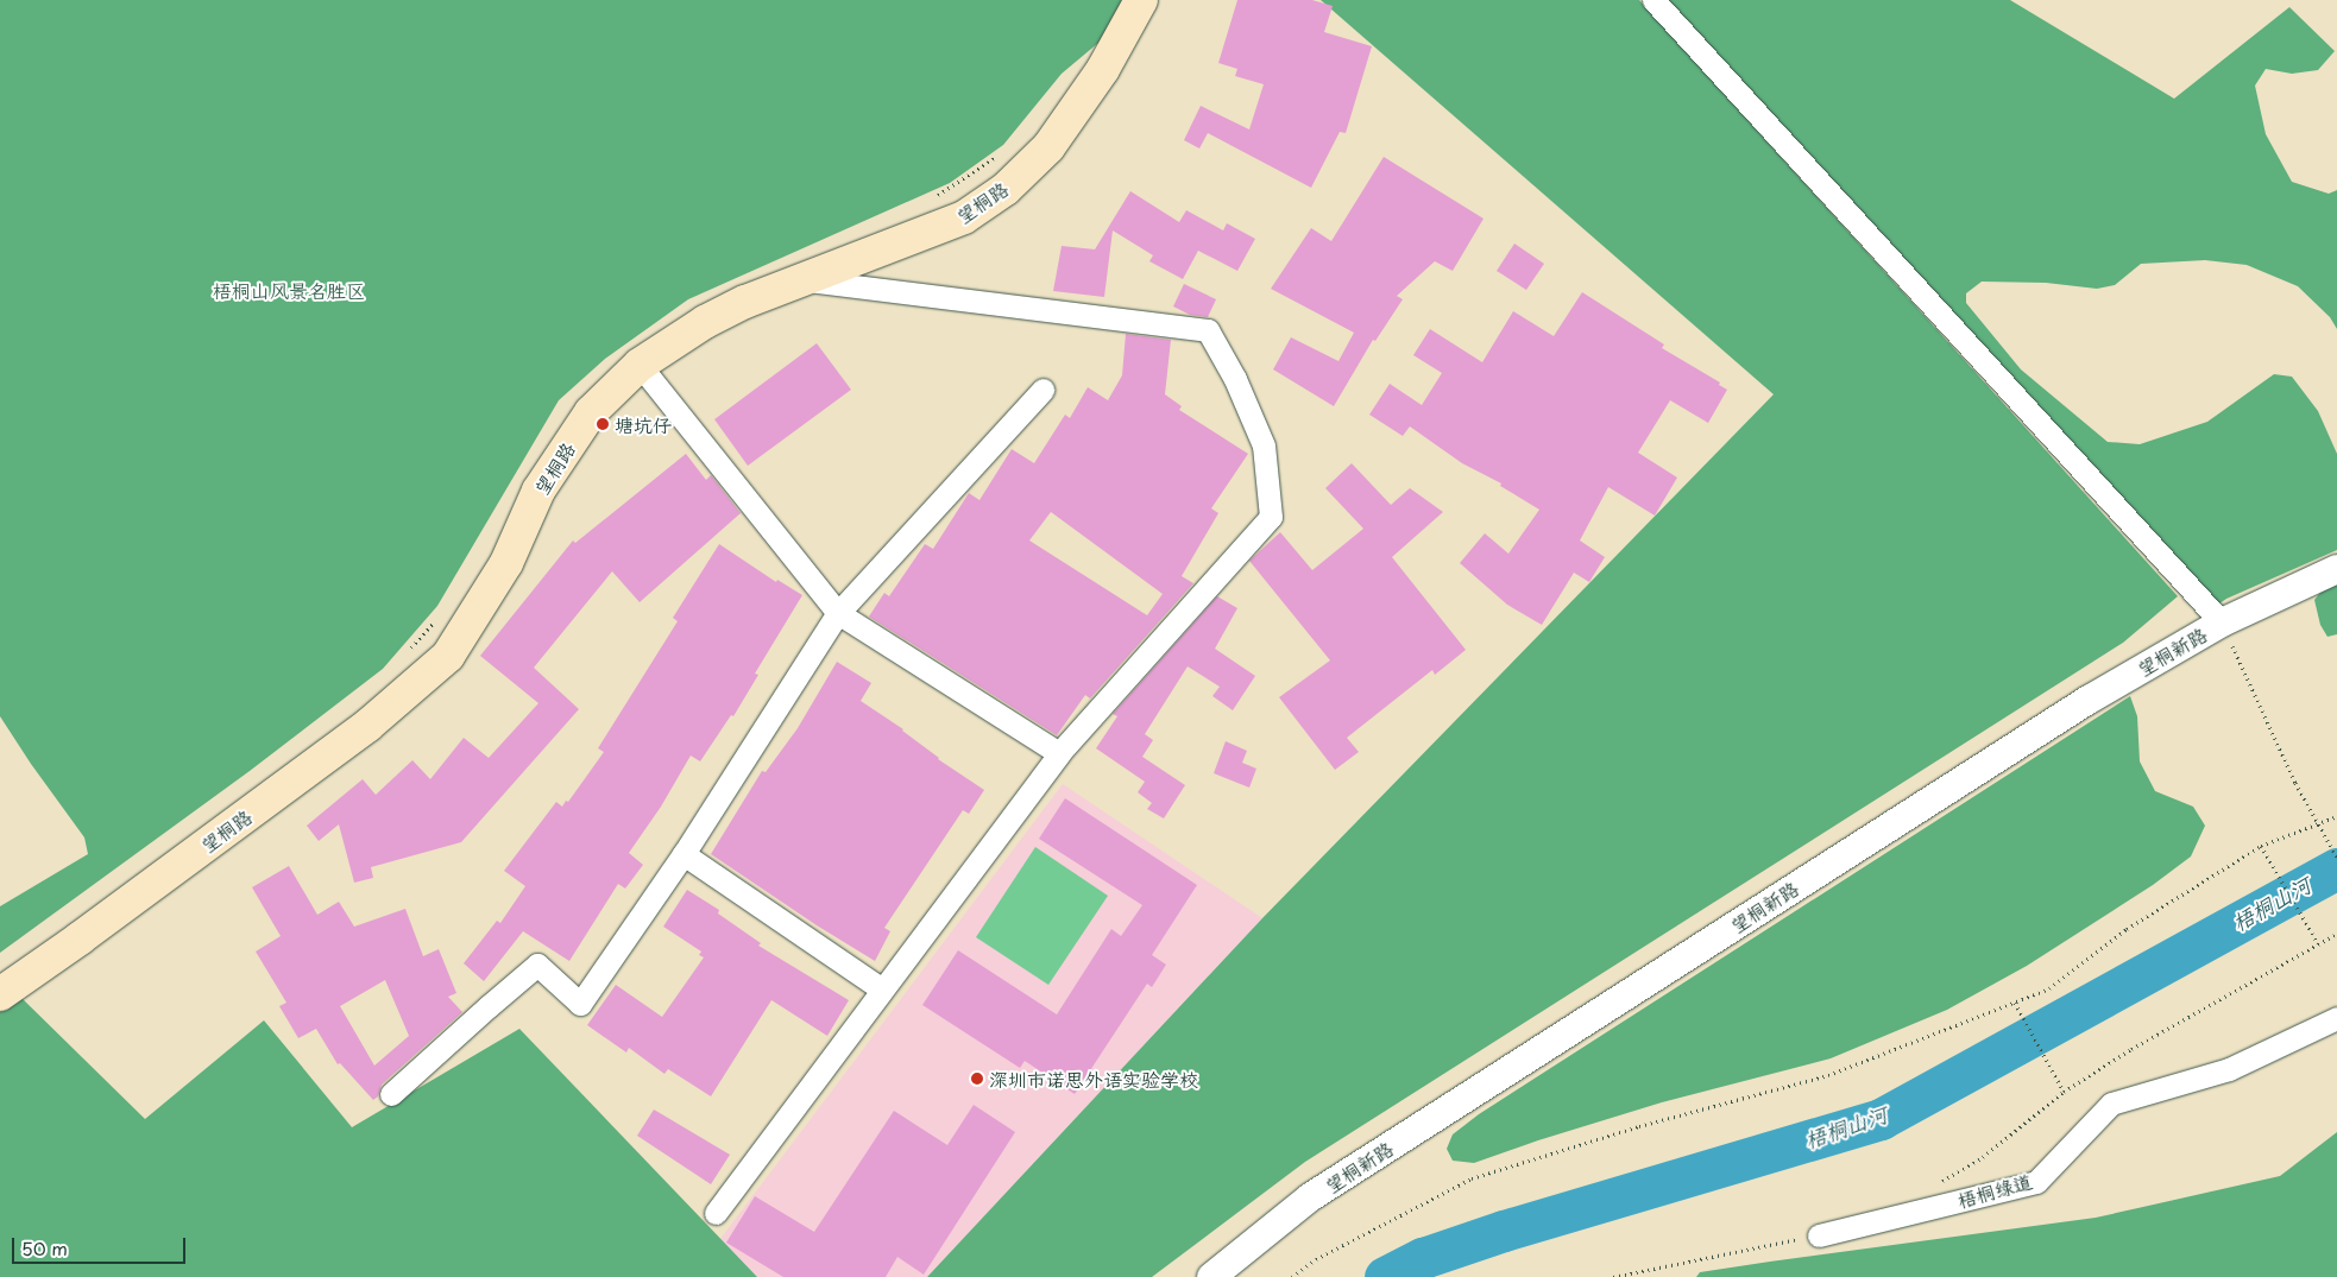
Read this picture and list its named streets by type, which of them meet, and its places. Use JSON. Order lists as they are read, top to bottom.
{
  "streets": {
    "main road": ["望桐路"],
    "street": ["望桐新路", "梧桐绿道"]
  },
  "water": ["梧桐山河"],
  "parks": ["梧桐山风景名胜区"],
  "places": ["塘坑仔", "深圳市诺思外语实验学校"],
  "scale_bar": "50 m"
}
